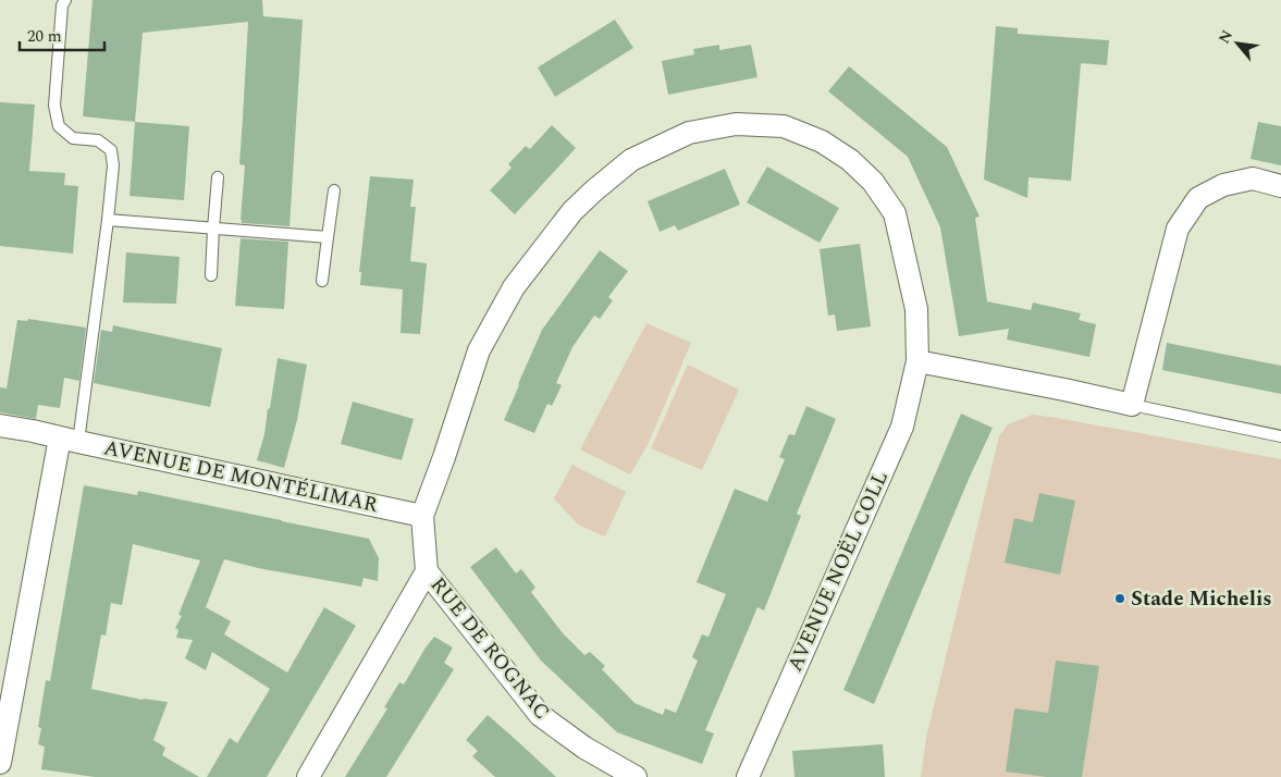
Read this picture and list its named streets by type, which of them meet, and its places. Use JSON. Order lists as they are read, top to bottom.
{
  "streets": {
    "street": ["AVENUE DE MONTÉLIMAR", "AVENUE NOËL COLL", "RUE DE ROGNAC"]
  },
  "crossings": [
    ["AVENUE DE MONTÉLIMAR", "AVENUE NOËL COLL"]
  ],
  "places": ["Stade Michelis"],
  "scale_bar": "20 m",
  "north": "top left"
}
